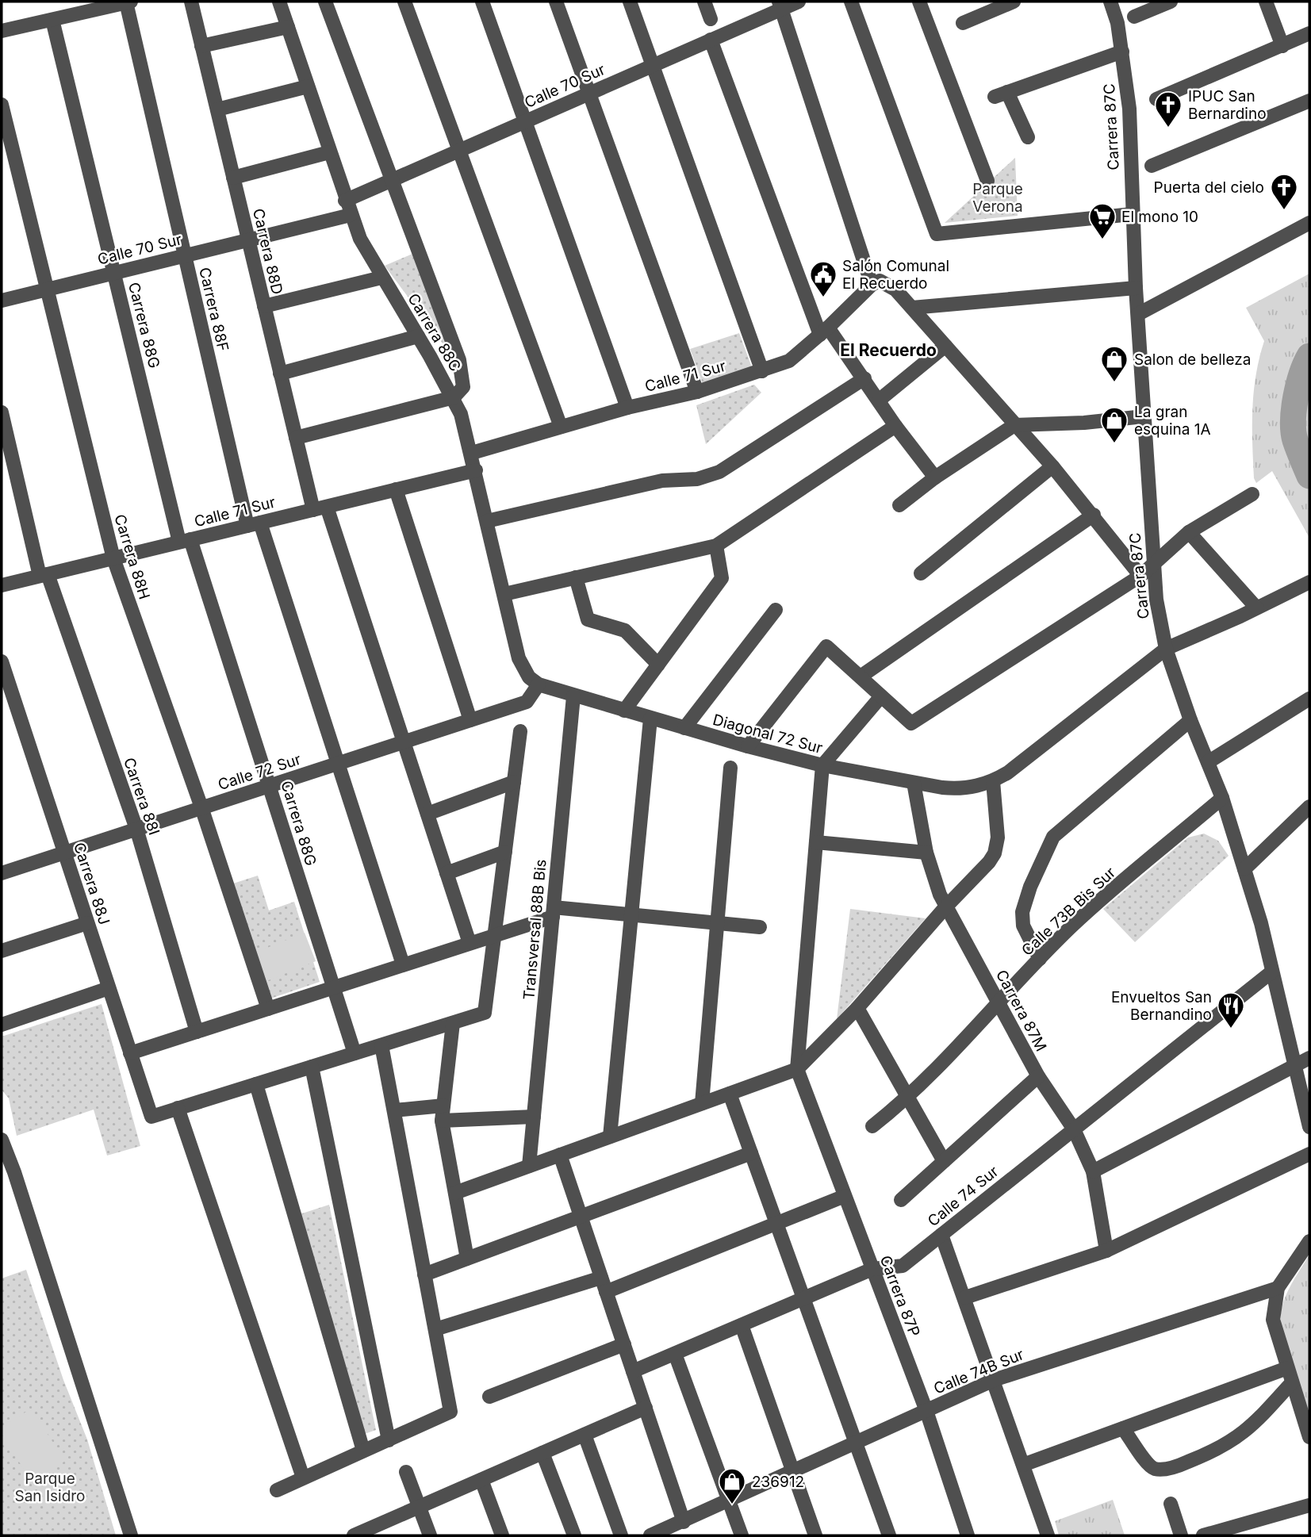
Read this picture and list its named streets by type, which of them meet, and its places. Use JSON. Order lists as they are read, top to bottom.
{
  "streets": {
    "street": [
      "Calle 70 Sur",
      "Carrera 87C",
      "Carrera 88D",
      "Carrera 88F",
      "Carrera 88G",
      "Carrera 88C",
      "Calle 71 Sur",
      "Carrera 88H",
      "Diagonal 72 Sur",
      "Calle 72 Sur",
      "Carrera 88I",
      "Carrera 88J",
      "Calle 73B Bis Sur",
      "Transversal 88B Bis",
      "Carrera 87M",
      "Calle 74 Sur",
      "Carrera 87P",
      "Calle 74B Sur"
    ]
  },
  "crossings": [
    ["Calle 70 Sur", "Carrera 88D"],
    ["Calle 70 Sur", "Carrera 88F"],
    ["Calle 70 Sur", "Carrera 88G"],
    ["Calle 70 Sur", "Carrera 88C"],
    ["Calle 70 Sur", "Carrera 88H"],
    ["Carrera 87C", "Calle 73B Bis Sur"],
    ["Carrera 87C", "Calle 74 Sur"],
    ["Carrera 88D", "Calle 71 Sur"],
    ["Carrera 88D", "Calle 72 Sur"],
    ["Carrera 88F", "Calle 71 Sur"],
    ["Carrera 88F", "Calle 72 Sur"],
    ["Carrera 88G", "Calle 71 Sur"],
    ["Carrera 88G", "Calle 72 Sur"],
    ["Carrera 88C", "Calle 71 Sur"],
    ["Carrera 88C", "Diagonal 72 Sur"],
    ["Carrera 88C", "Calle 72 Sur"],
    ["Calle 71 Sur", "Carrera 88H"],
    ["Calle 71 Sur", "Carrera 88I"],
    ["Carrera 88H", "Calle 72 Sur"],
    ["Diagonal 72 Sur", "Calle 72 Sur"],
    ["Diagonal 72 Sur", "Transversal 88B Bis"],
    ["Diagonal 72 Sur", "Carrera 87M"],
    ["Calle 72 Sur", "Carrera 88I"],
    ["Calle 72 Sur", "Carrera 88J"],
    ["Calle 73B Bis Sur", "Carrera 87M"],
    ["Carrera 87M", "Calle 74 Sur"],
    ["Calle 74 Sur", "Carrera 87P"],
    ["Carrera 87P", "Calle 74B Sur"]
  ],
  "districts": ["El Recuerdo"],
  "parks": ["Parque Verona", "Parque San Isidro"],
  "places": {
    "church": ["IPUC San Bernardino", "Puerta del cielo"],
    "supermarket": ["El mono 10"],
    "public building": ["Salón Comunal El Recuerdo"],
    "shop": ["Salon de belleza", "La gran esquina 1A", "236912"],
    "restaurant": ["Envueltos San Bernandino"]
  }
}
